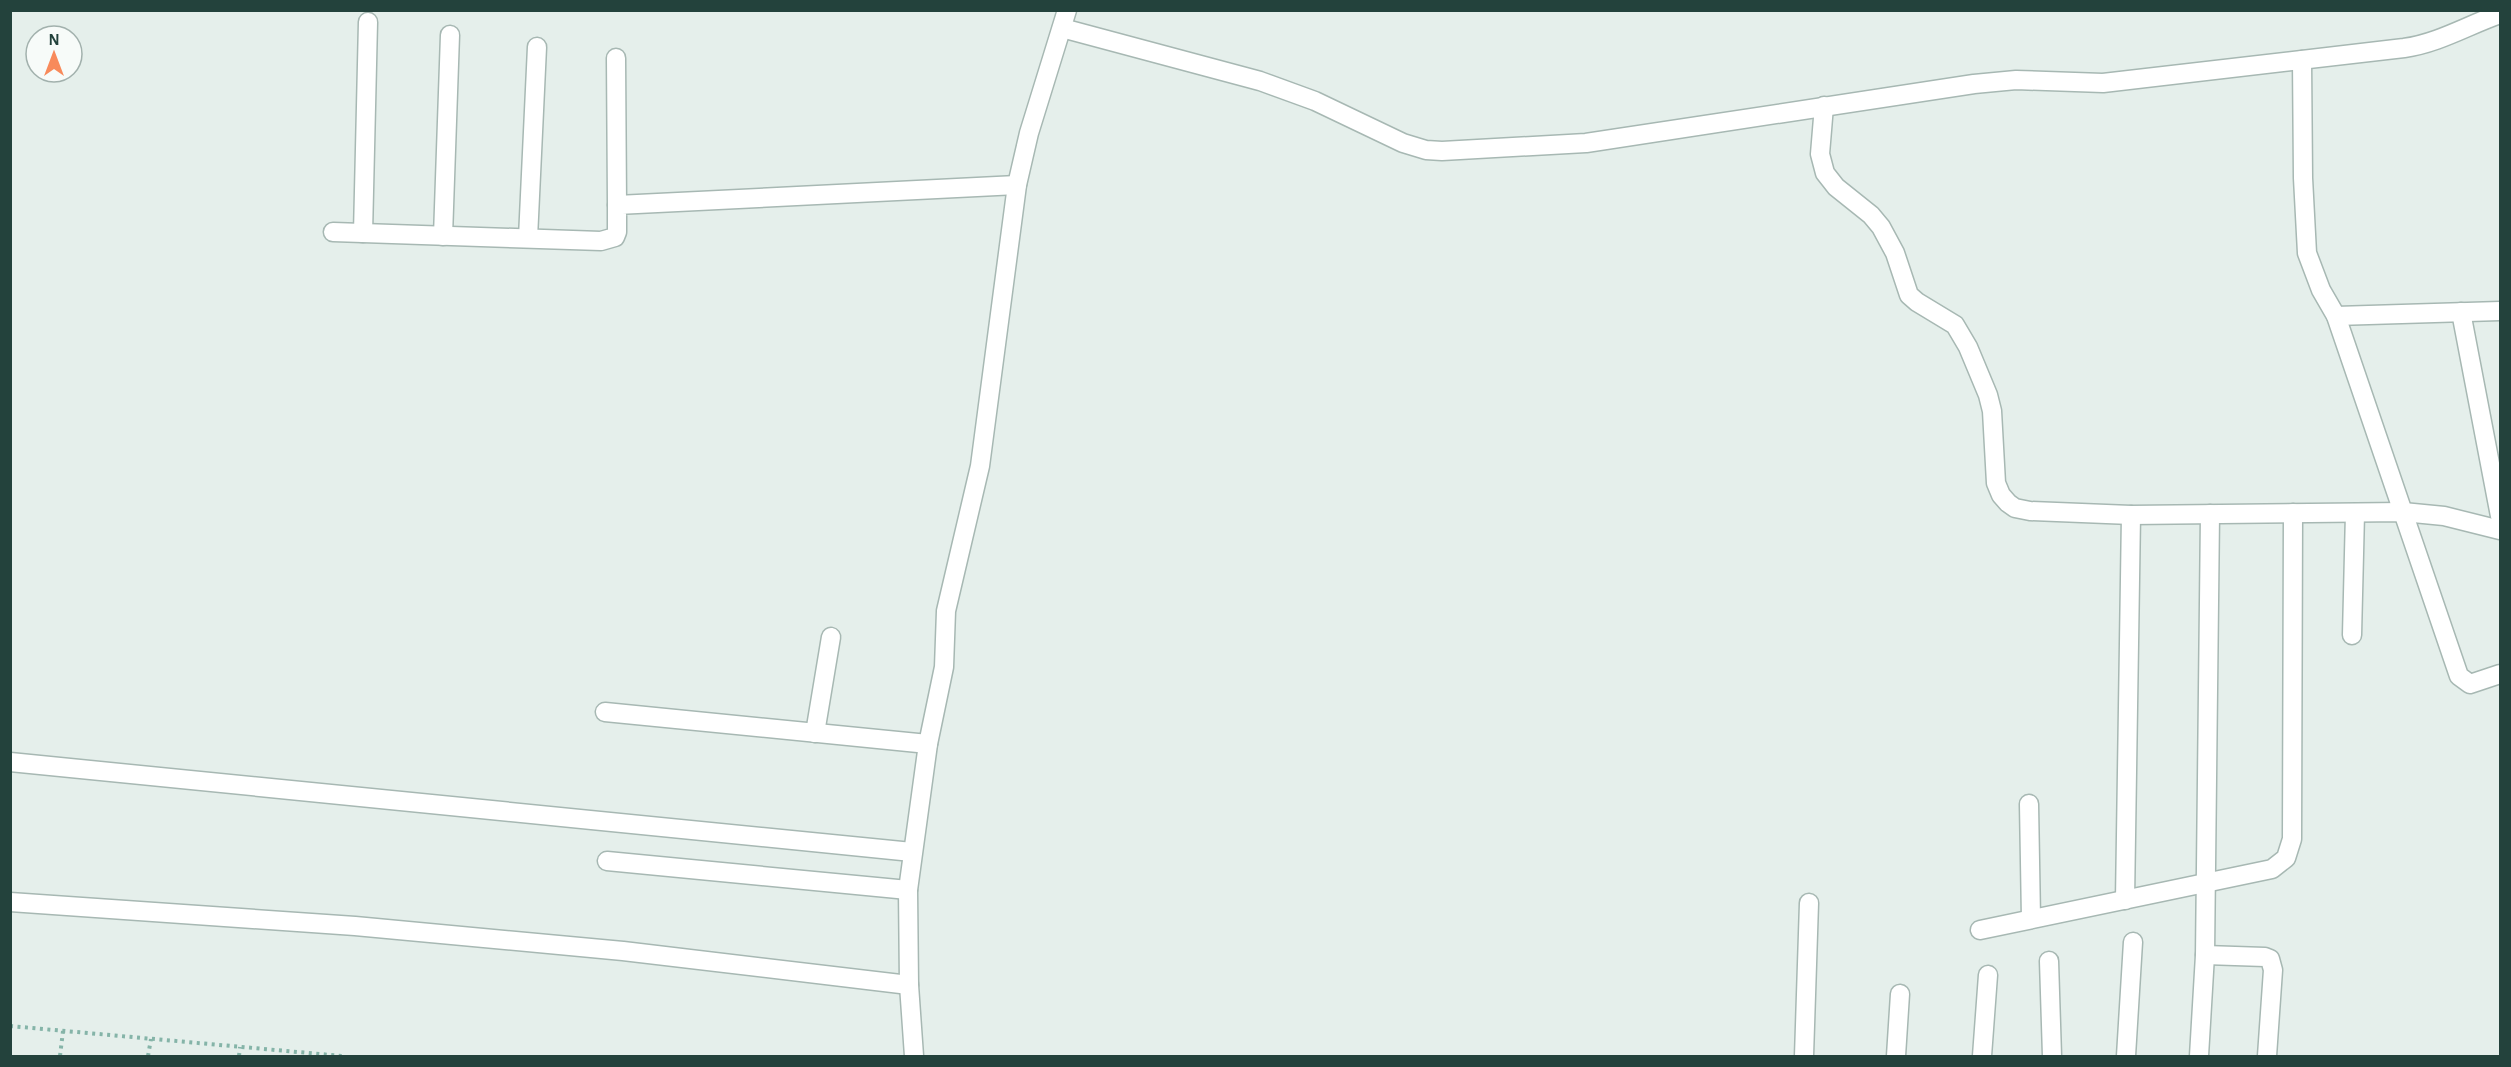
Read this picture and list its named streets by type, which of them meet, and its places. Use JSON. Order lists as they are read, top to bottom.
{
  "north": "top"
}
